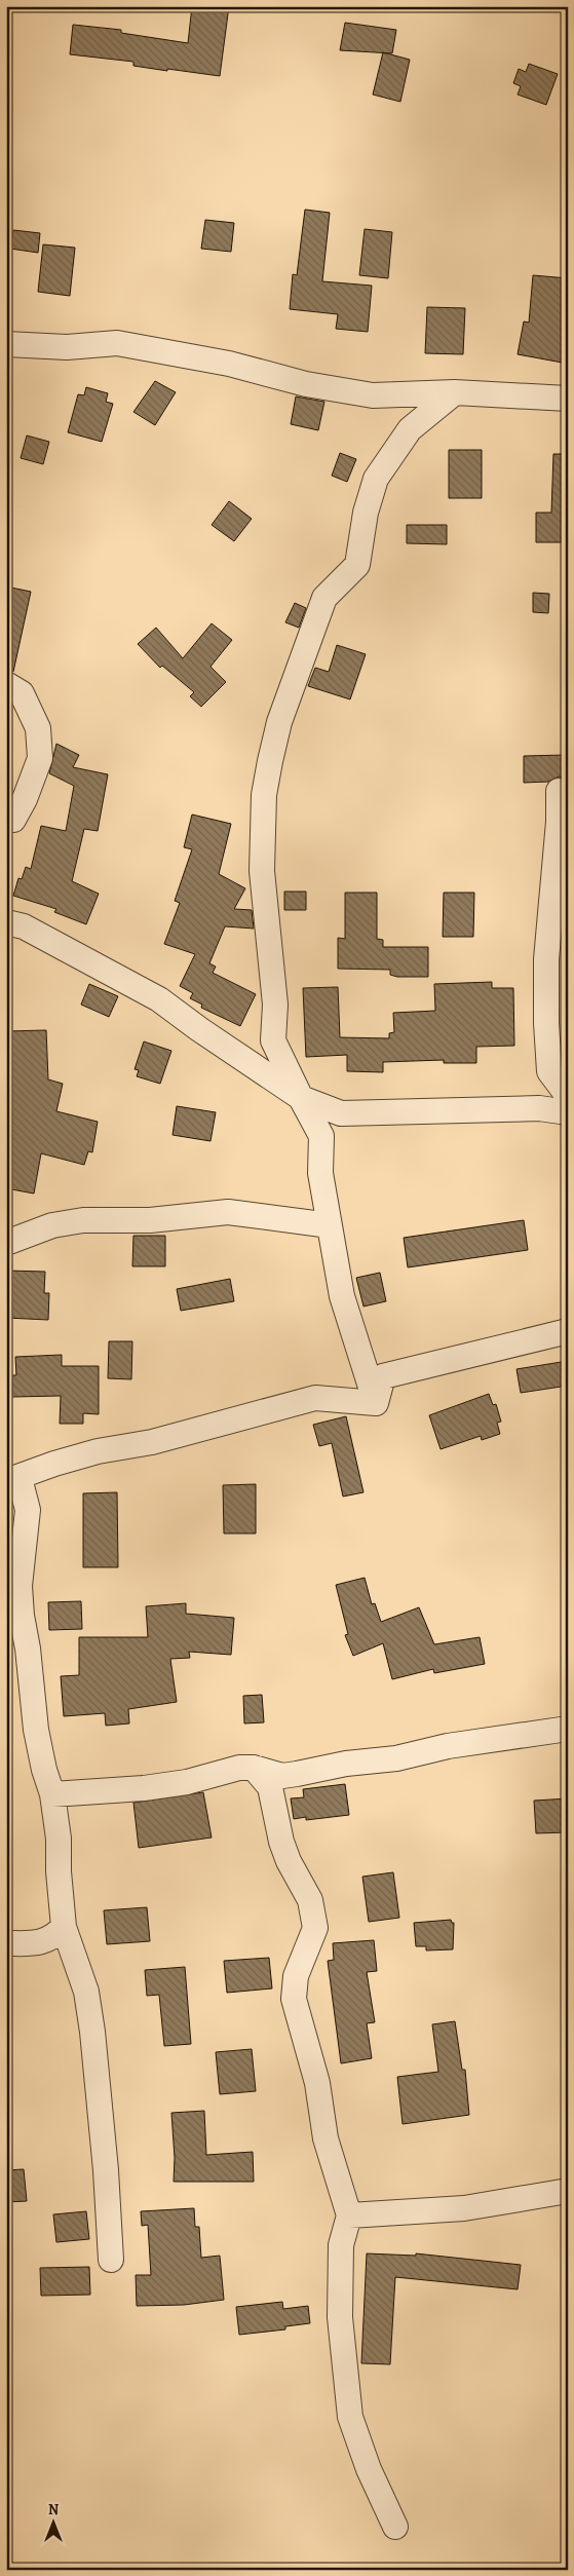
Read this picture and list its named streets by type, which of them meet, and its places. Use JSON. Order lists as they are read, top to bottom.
{
  "north": "top"
}
